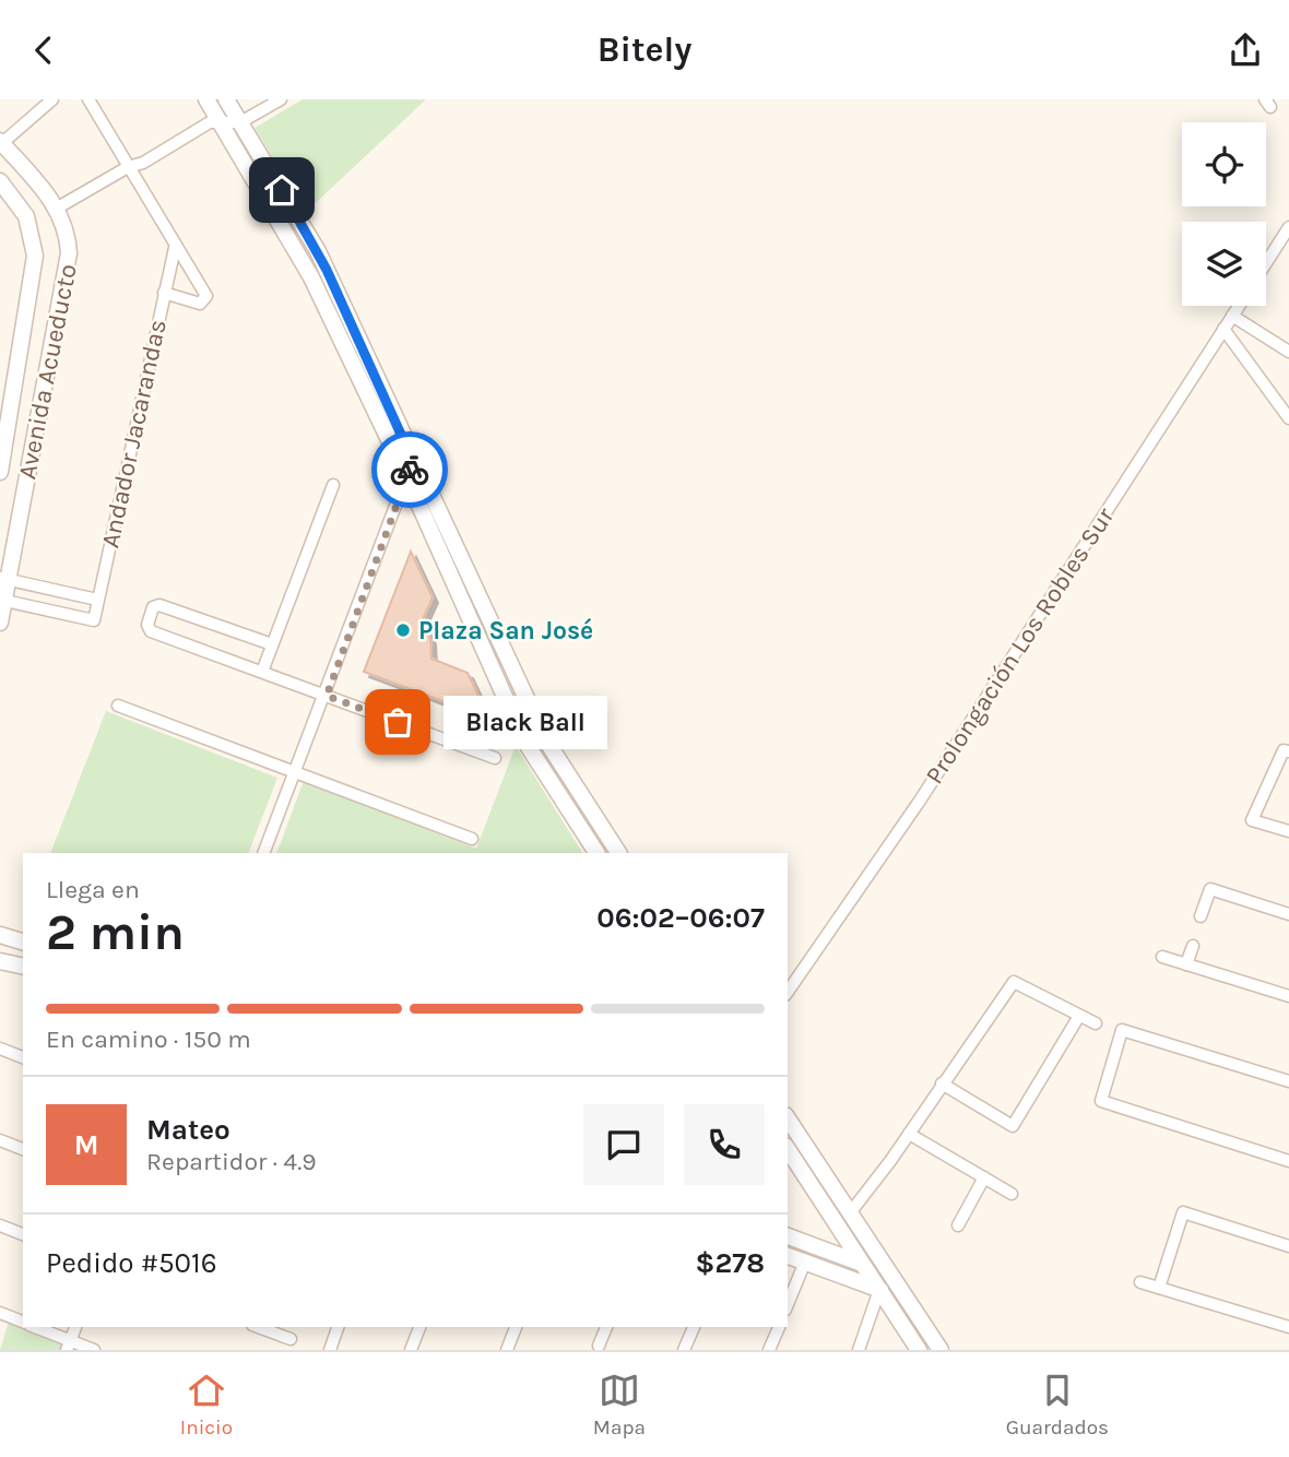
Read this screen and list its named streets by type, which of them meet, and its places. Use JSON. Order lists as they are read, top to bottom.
{
  "streets": {
    "street": ["Avenida Acueducto", "Andador Jacarandas", "Prolongación Los Robles Sur"]
  },
  "crossings": [
    ["Avenida Acueducto", "Andador Jacarandas"]
  ],
  "places": ["Plaza San José", "Black Ball"],
  "page": {
    "header": "Bitely",
    "bubble": "Black Ball",
    "heading": ["2 min", "Llega en", "06:02–06:07"],
    "panel": [
      "Mateo",
      "Repartidor · 4.9",
      "Pedido #5016",
      "$278"
    ],
    "bar": "En camino · 150 m",
    "round": "M",
    "tabs": ["Inicio", "Mapa", "Guardados"]
  }
}
